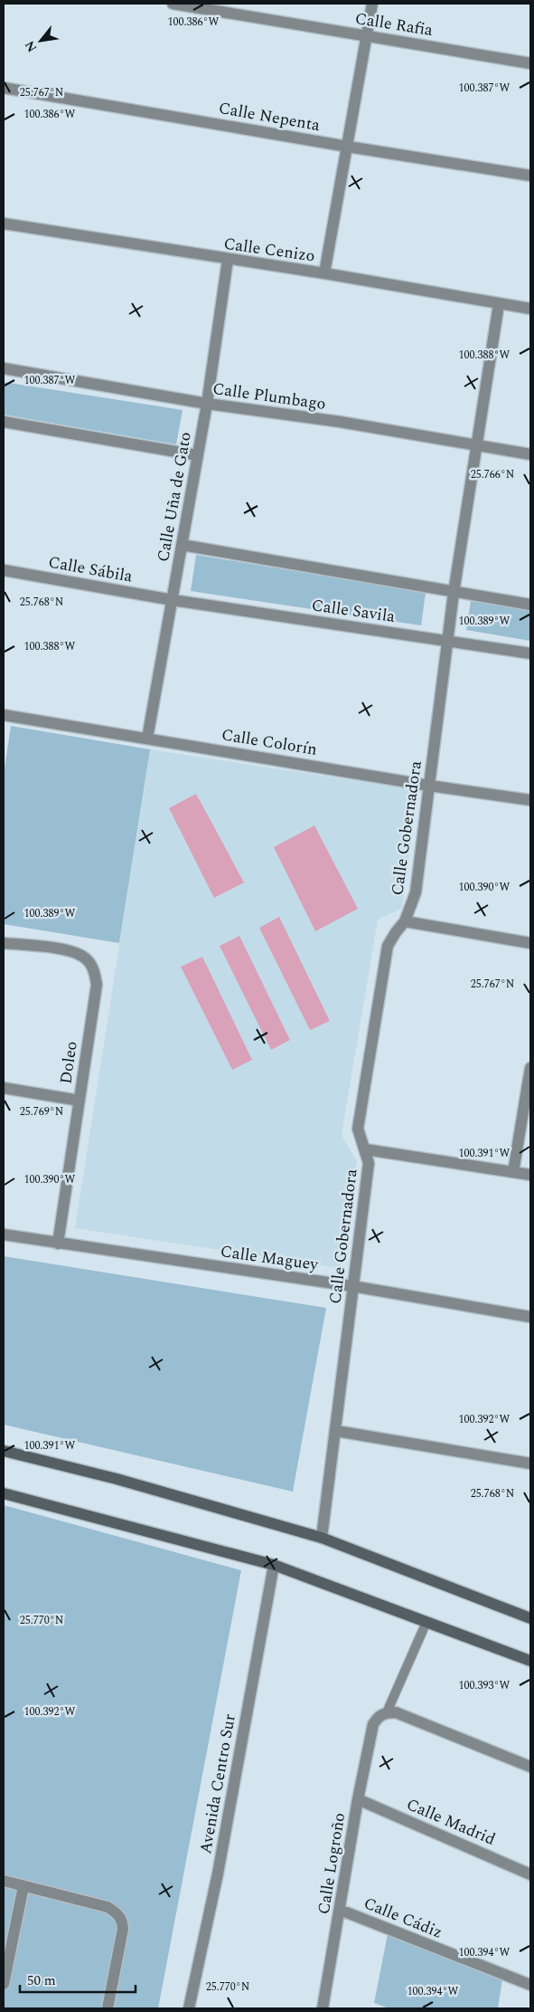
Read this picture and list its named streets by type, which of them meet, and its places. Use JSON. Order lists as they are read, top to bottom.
{
  "streets": {
    "street": [
      "Calle Rafia",
      "Calle Nepenta",
      "Calle Cenizo",
      "Calle Plumbago",
      "Calle Uña de Gato",
      "Calle Sábila",
      "Calle Savila",
      "Calle Colorín",
      "Calle Gobernadora",
      "Doleo",
      "Calle Maguey",
      "Avenida Centro Sur",
      "Calle Madrid",
      "Calle Logroño",
      "Calle Cádiz"
    ]
  },
  "crossings": [
    ["Calle Cenizo", "Calle Uña de Gato"],
    ["Calle Cenizo", "Calle Gobernadora"],
    ["Calle Plumbago", "Calle Uña de Gato"],
    ["Calle Plumbago", "Calle Gobernadora"],
    ["Calle Uña de Gato", "Calle Sábila"],
    ["Calle Uña de Gato", "Calle Savila"],
    ["Calle Uña de Gato", "Calle Colorín"],
    ["Calle Sábila", "Calle Savila"],
    ["Calle Savila", "Calle Gobernadora"],
    ["Calle Colorín", "Calle Gobernadora"],
    ["Calle Gobernadora", "Calle Maguey"],
    ["Doleo", "Calle Maguey"],
    ["Calle Madrid", "Calle Logroño"],
    ["Calle Logroño", "Calle Cádiz"]
  ],
  "scale_bar": "50 m",
  "north": "bottom left",
  "coordinates": [
    "100.386°W",
    "100.387°W",
    "25.767°N",
    "100.388°W",
    "25.766°N",
    "25.768°N",
    "100.389°W",
    "100.390°W",
    "25.769°N",
    "100.391°W",
    "100.392°W",
    "25.770°N",
    "100.393°W",
    "100.394°W"
  ]
}
